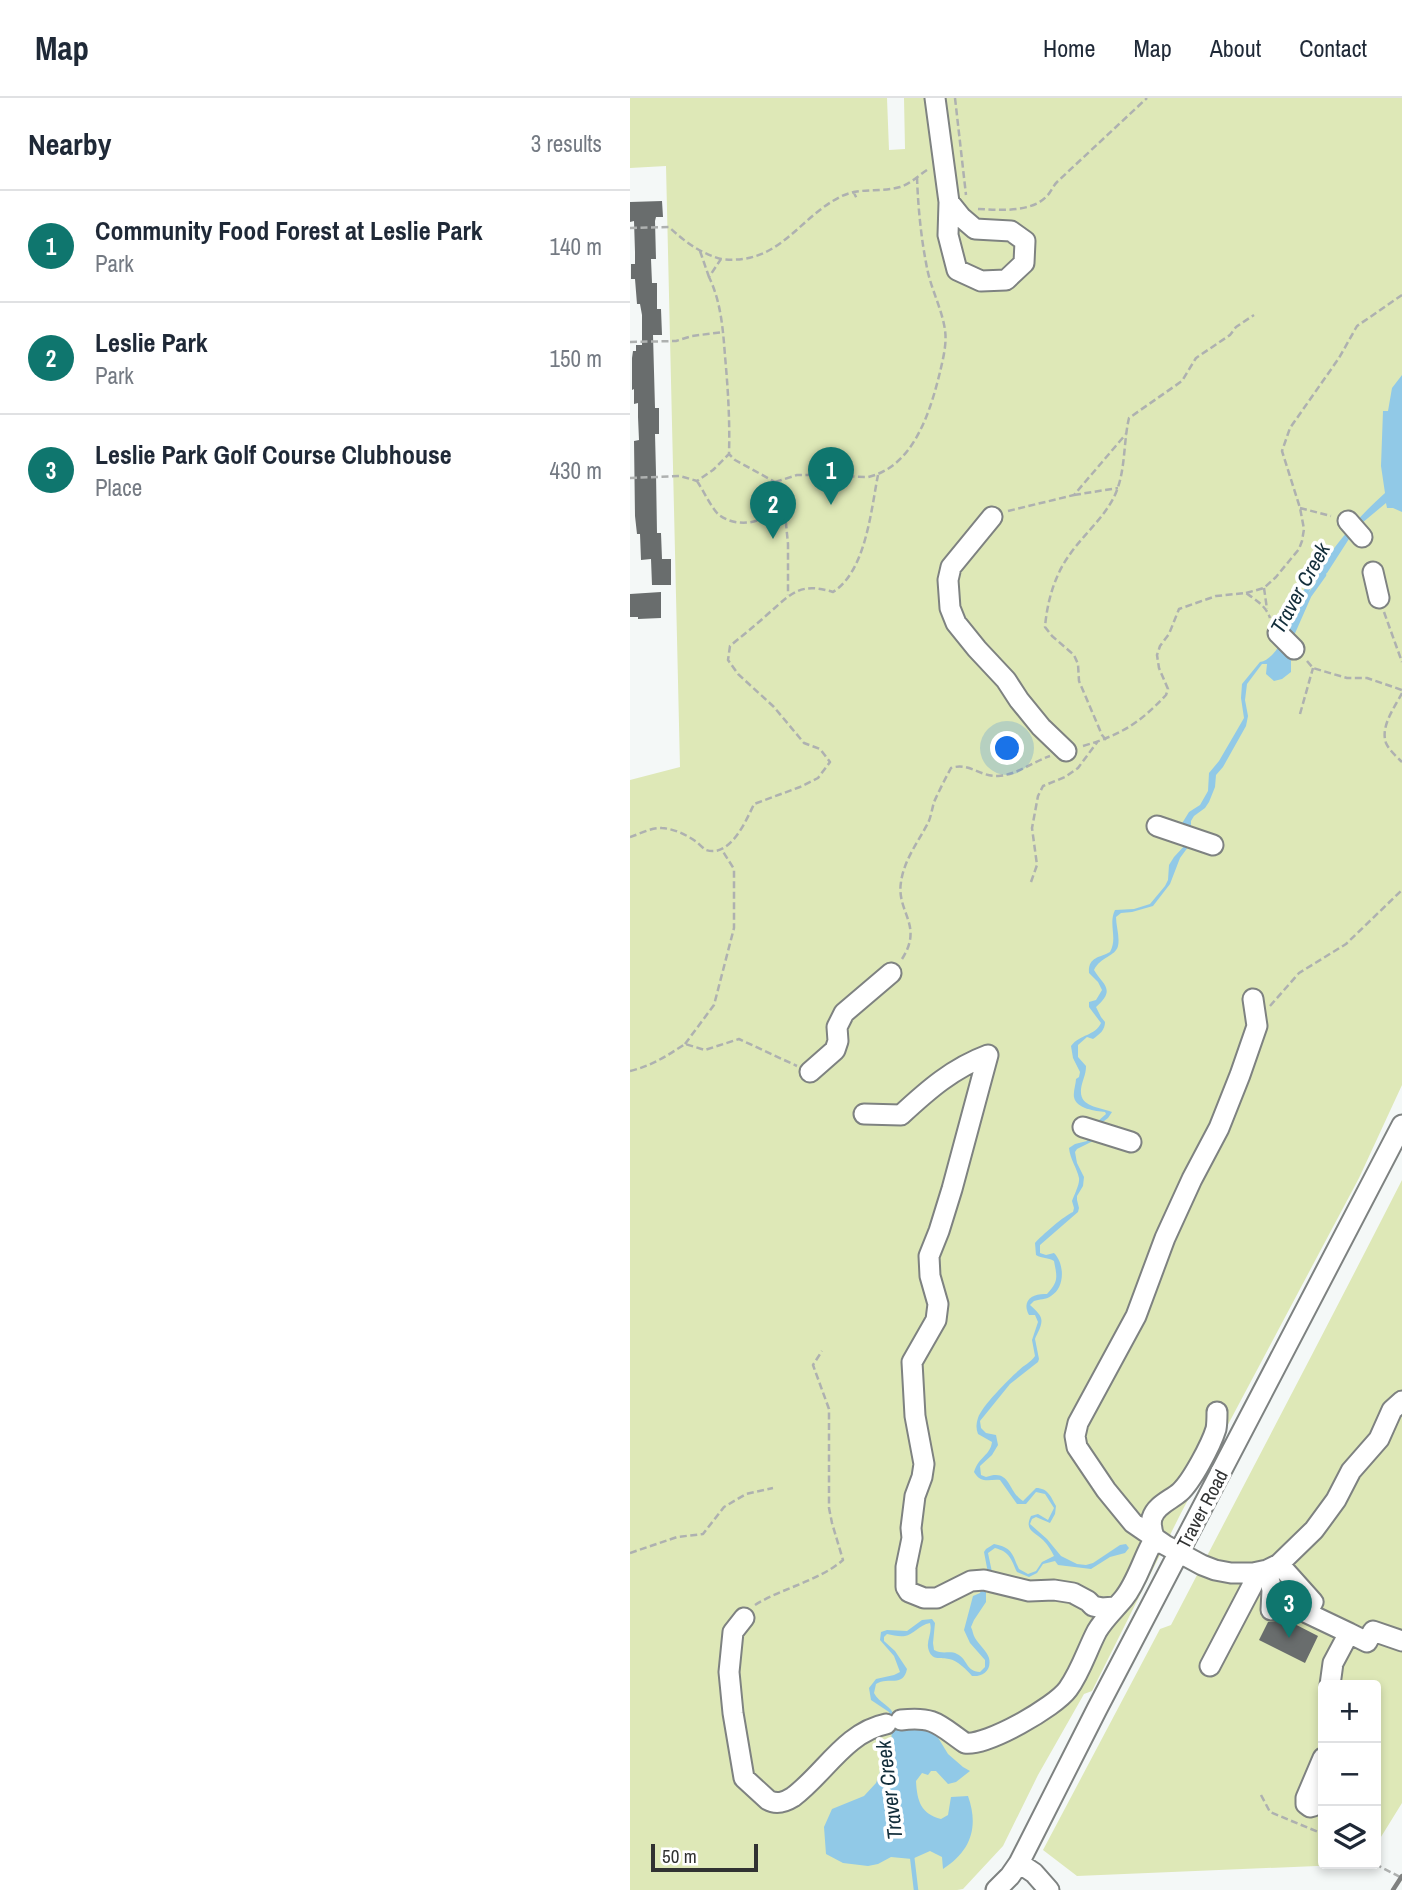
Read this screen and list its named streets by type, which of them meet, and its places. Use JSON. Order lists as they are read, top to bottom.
{
  "streets": {
    "street": ["Traver Road"]
  },
  "water": ["Traver Creek"],
  "scale_bar": "50 m",
  "page": {
    "header": "Map",
    "nav": [
      "Home",
      "Map",
      "About",
      "Contact"
    ],
    "heading": ["Nearby", "3 results"],
    "list": [
      {
        "mark": "1",
        "name": "Community Food Forest at Leslie Park",
        "note": "Park",
        "value": "140 m"
      },
      {
        "mark": "2",
        "name": "Leslie Park",
        "note": "Park",
        "value": "150 m"
      },
      {
        "mark": "3",
        "name": "Leslie Park Golf Course Clubhouse",
        "note": "Place",
        "value": "430 m"
      }
    ],
    "pins": ["1", "2", "3"],
    "map_buttons": ["+", "−"],
    "scale": "50 m"
  }
}
